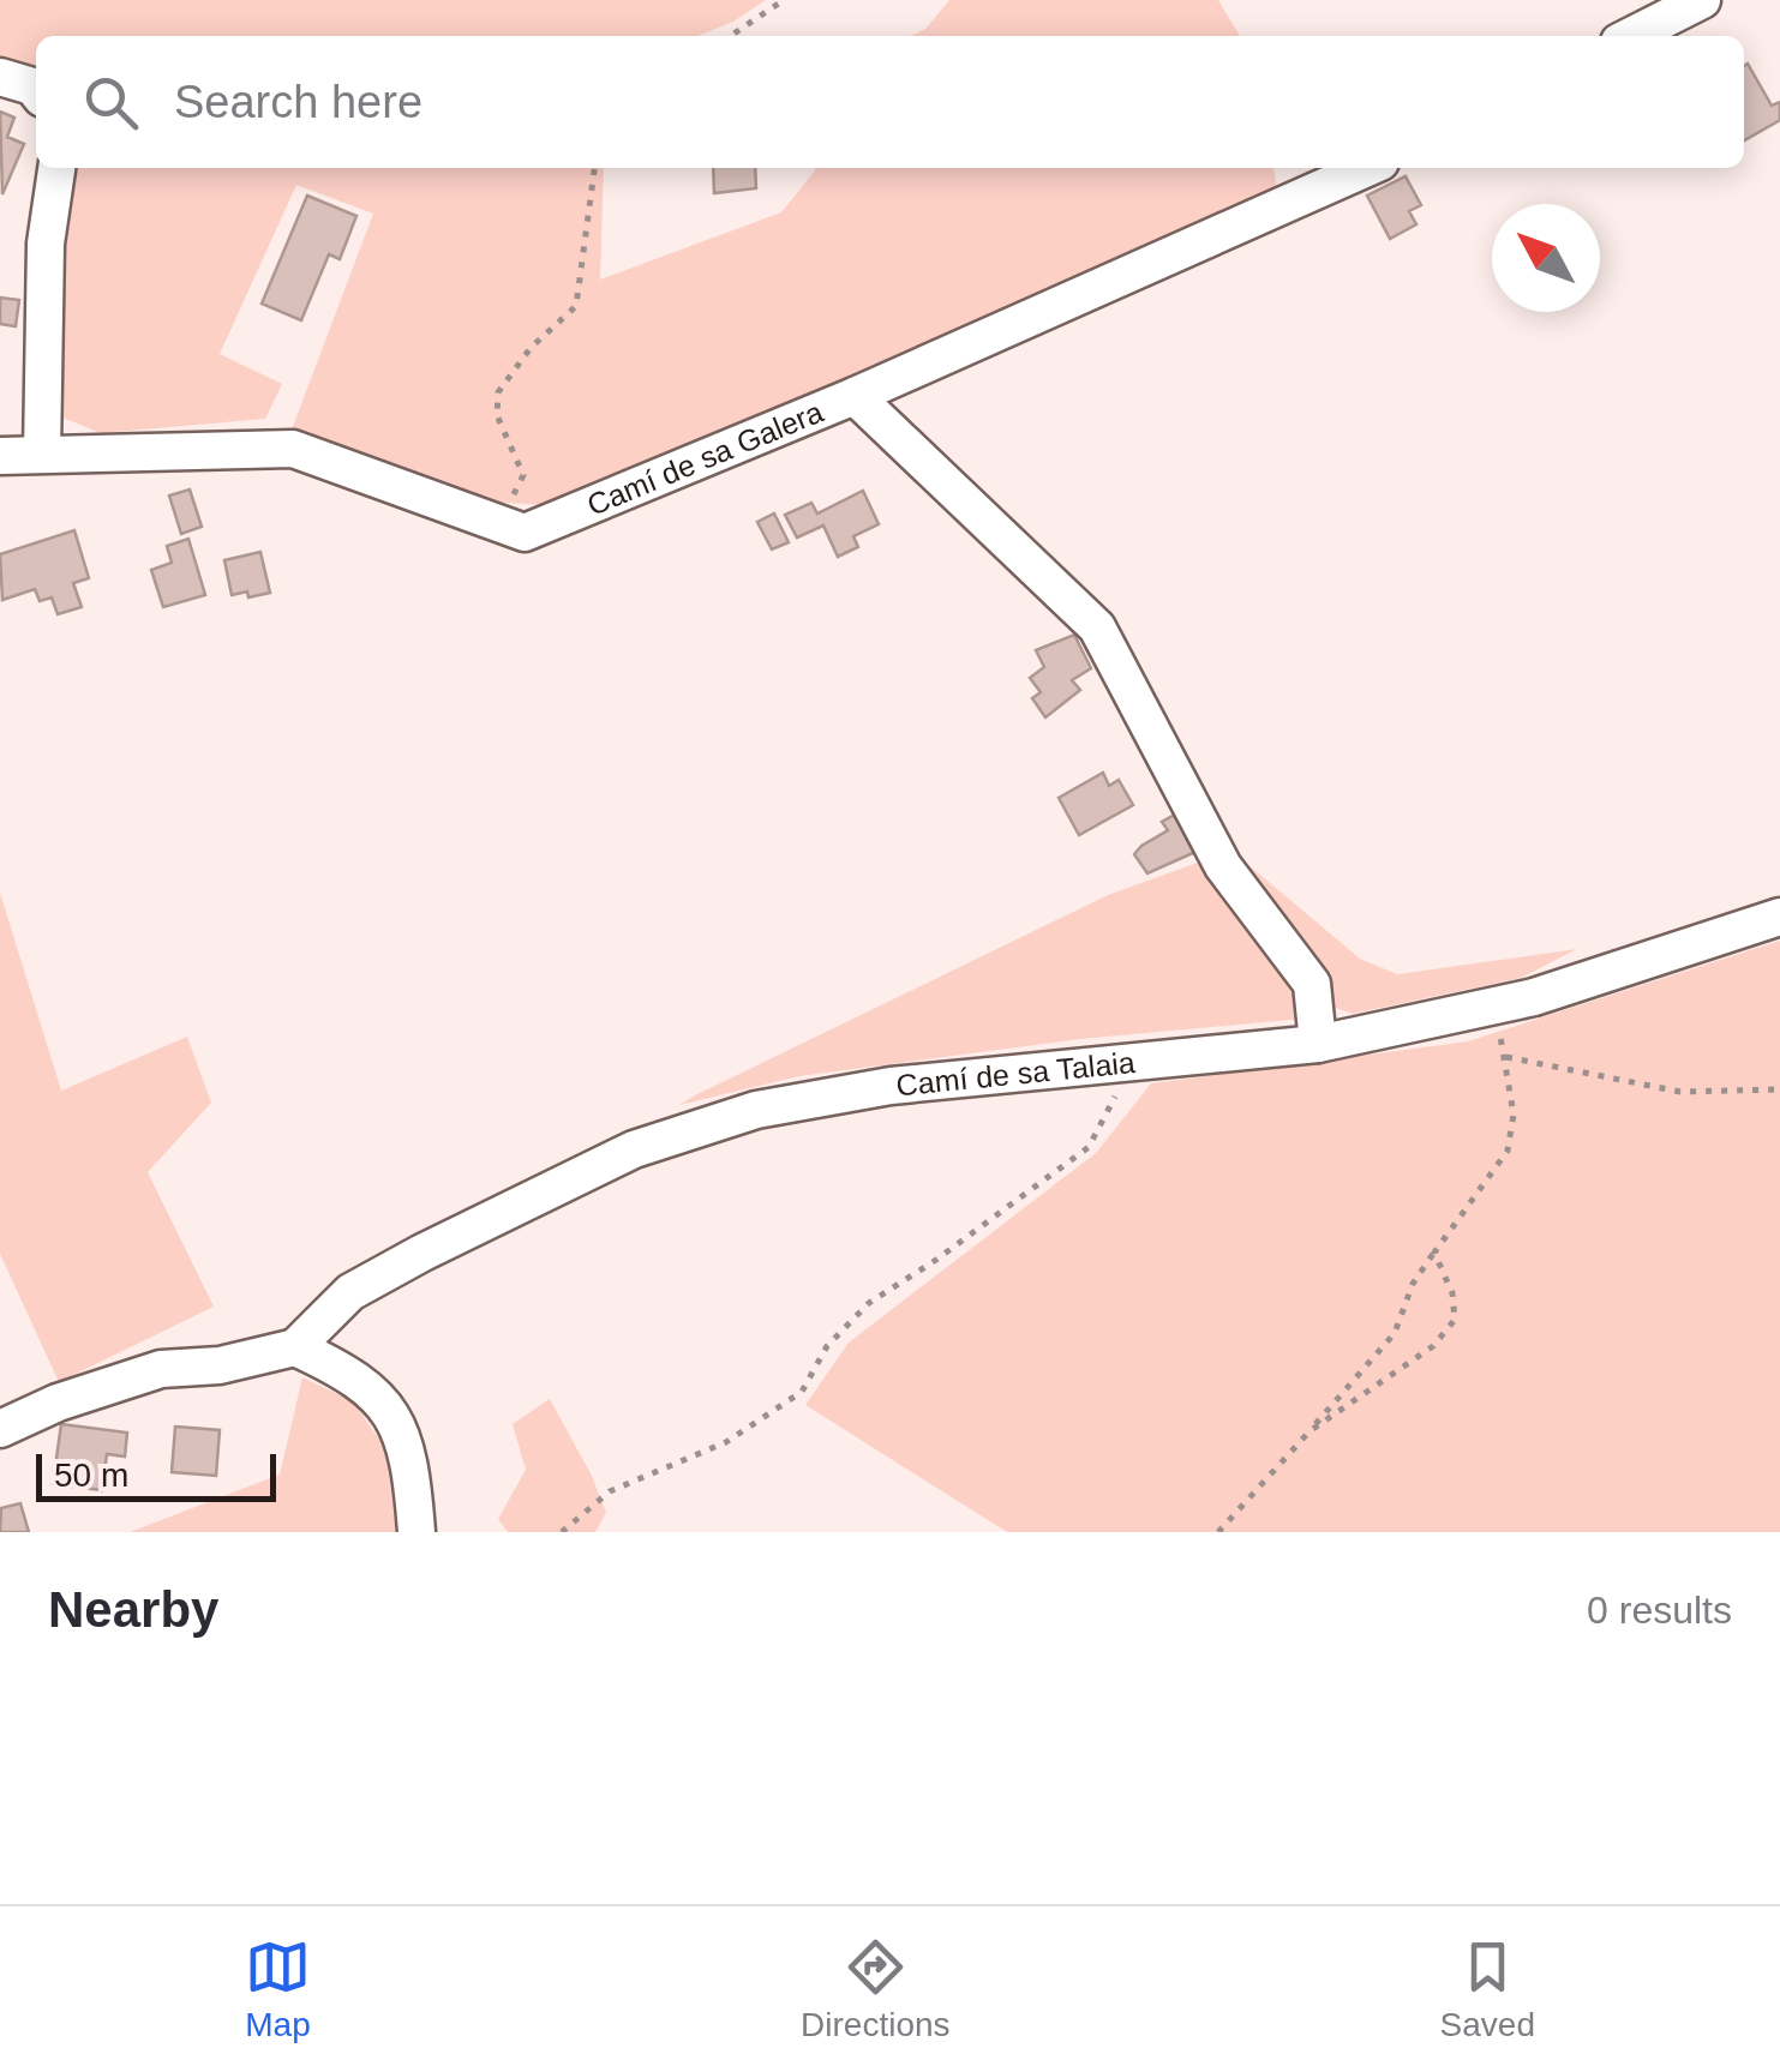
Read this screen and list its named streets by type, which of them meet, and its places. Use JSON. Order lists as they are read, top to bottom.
{
  "streets": {
    "street": ["Camí de sa Galera", "Camí de sa Talaia"]
  },
  "scale_bar": "50 m",
  "north": "top left",
  "page": {
    "search": "Search here",
    "scale": "50 m",
    "heading": ["Nearby", "0 results"],
    "nav": ["Map", "Directions", "Saved"]
  }
}
